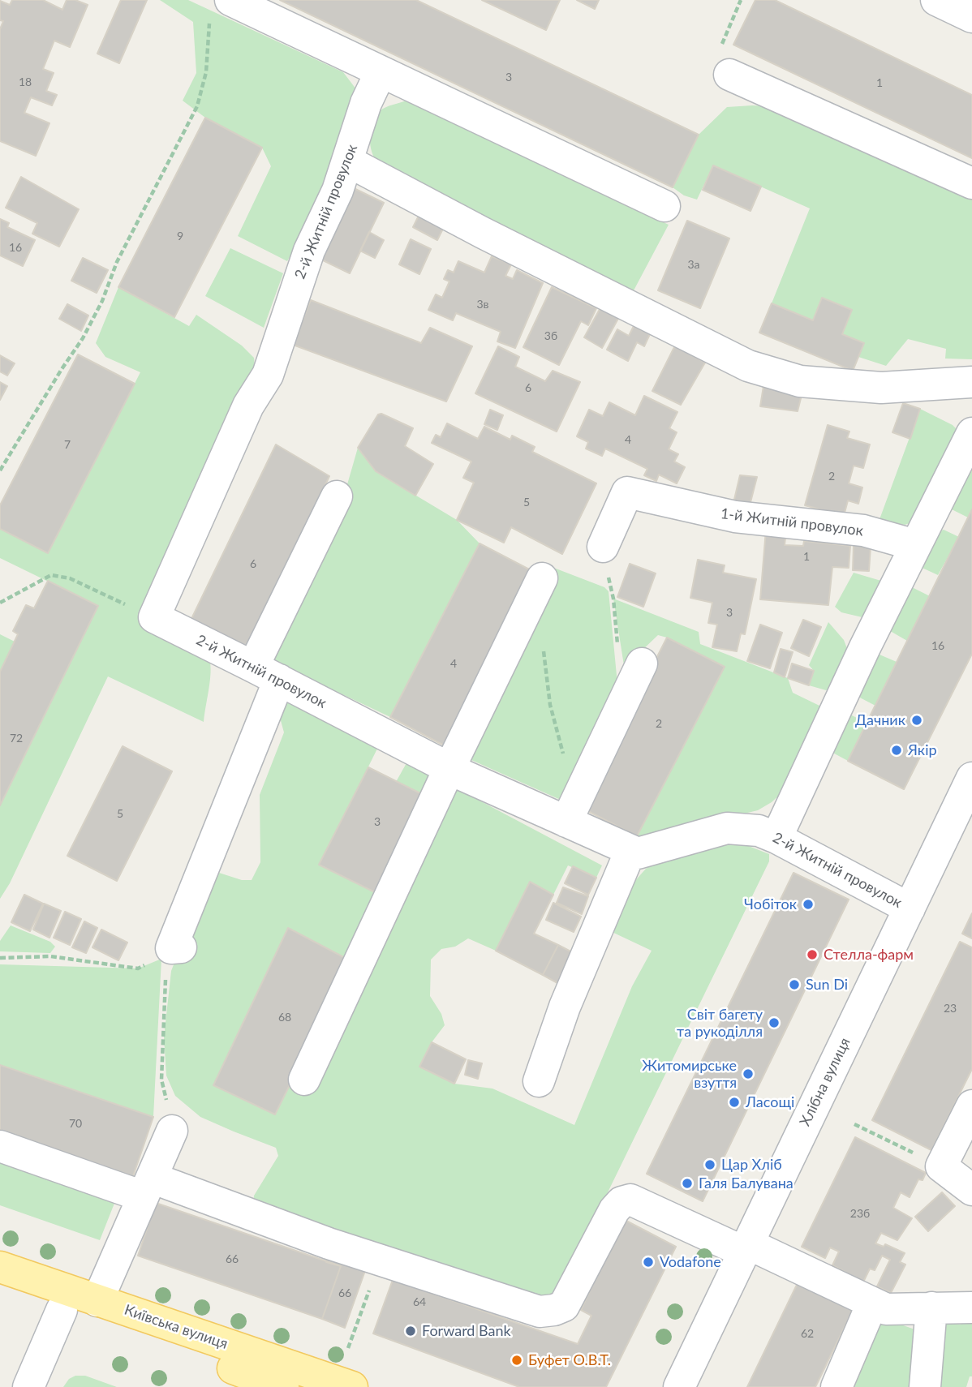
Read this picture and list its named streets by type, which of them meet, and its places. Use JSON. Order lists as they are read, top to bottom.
{
  "streets": {
    "main road": ["Київська вулиця"],
    "street": ["2-й Житній провулок", "1-й Житній провулок", "Хлібна вулиця"]
  },
  "crossings": [
    ["2-й Житній провулок", "Хлібна вулиця"]
  ],
  "places": [
    "Дачник",
    "Якір",
    "Чобіток",
    "Стелла-фарм",
    "Sun Di",
    "Світ багету та рукоділля",
    "Житомирське взуття",
    "Ласощі",
    "Цар Хліб",
    "Галя Балувана",
    "Vodafone",
    "Forward Bank",
    "Буфет О.В.Т."
  ],
  "house_numbers": [
    "3",
    "18",
    "1",
    "9",
    "16",
    "3а",
    "3в",
    "3б",
    "6",
    "4",
    "7",
    "2",
    "5",
    "1",
    "6",
    "3",
    "16",
    "4",
    "2",
    "72",
    "5",
    "3",
    "23",
    "68",
    "70",
    "23б",
    "66",
    "66",
    "64",
    "62"
  ]
}
